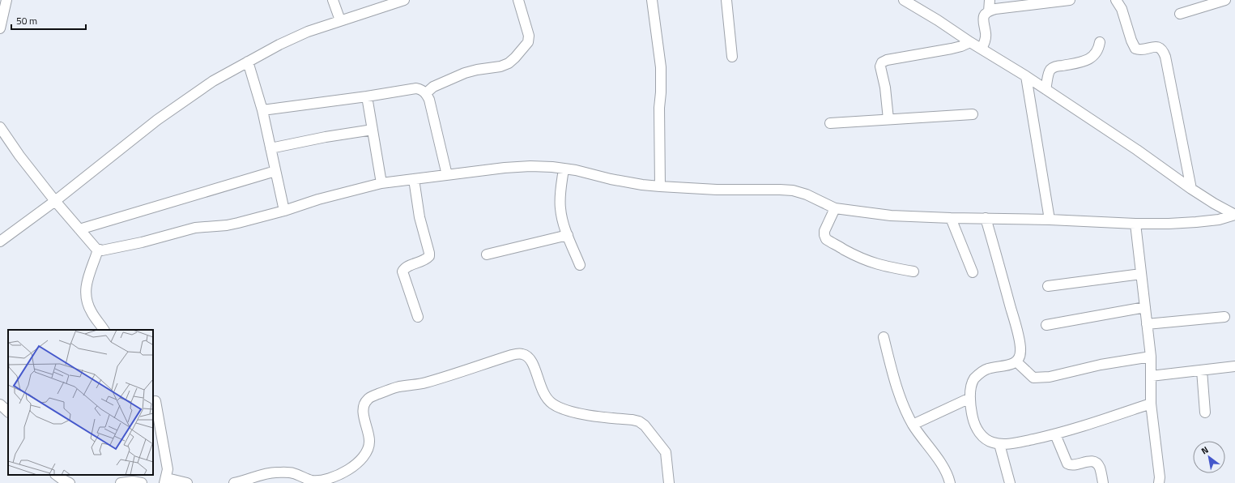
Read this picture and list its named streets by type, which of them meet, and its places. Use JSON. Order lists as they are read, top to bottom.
{
  "scale_bar": "50 m",
  "north": "top left"
}
